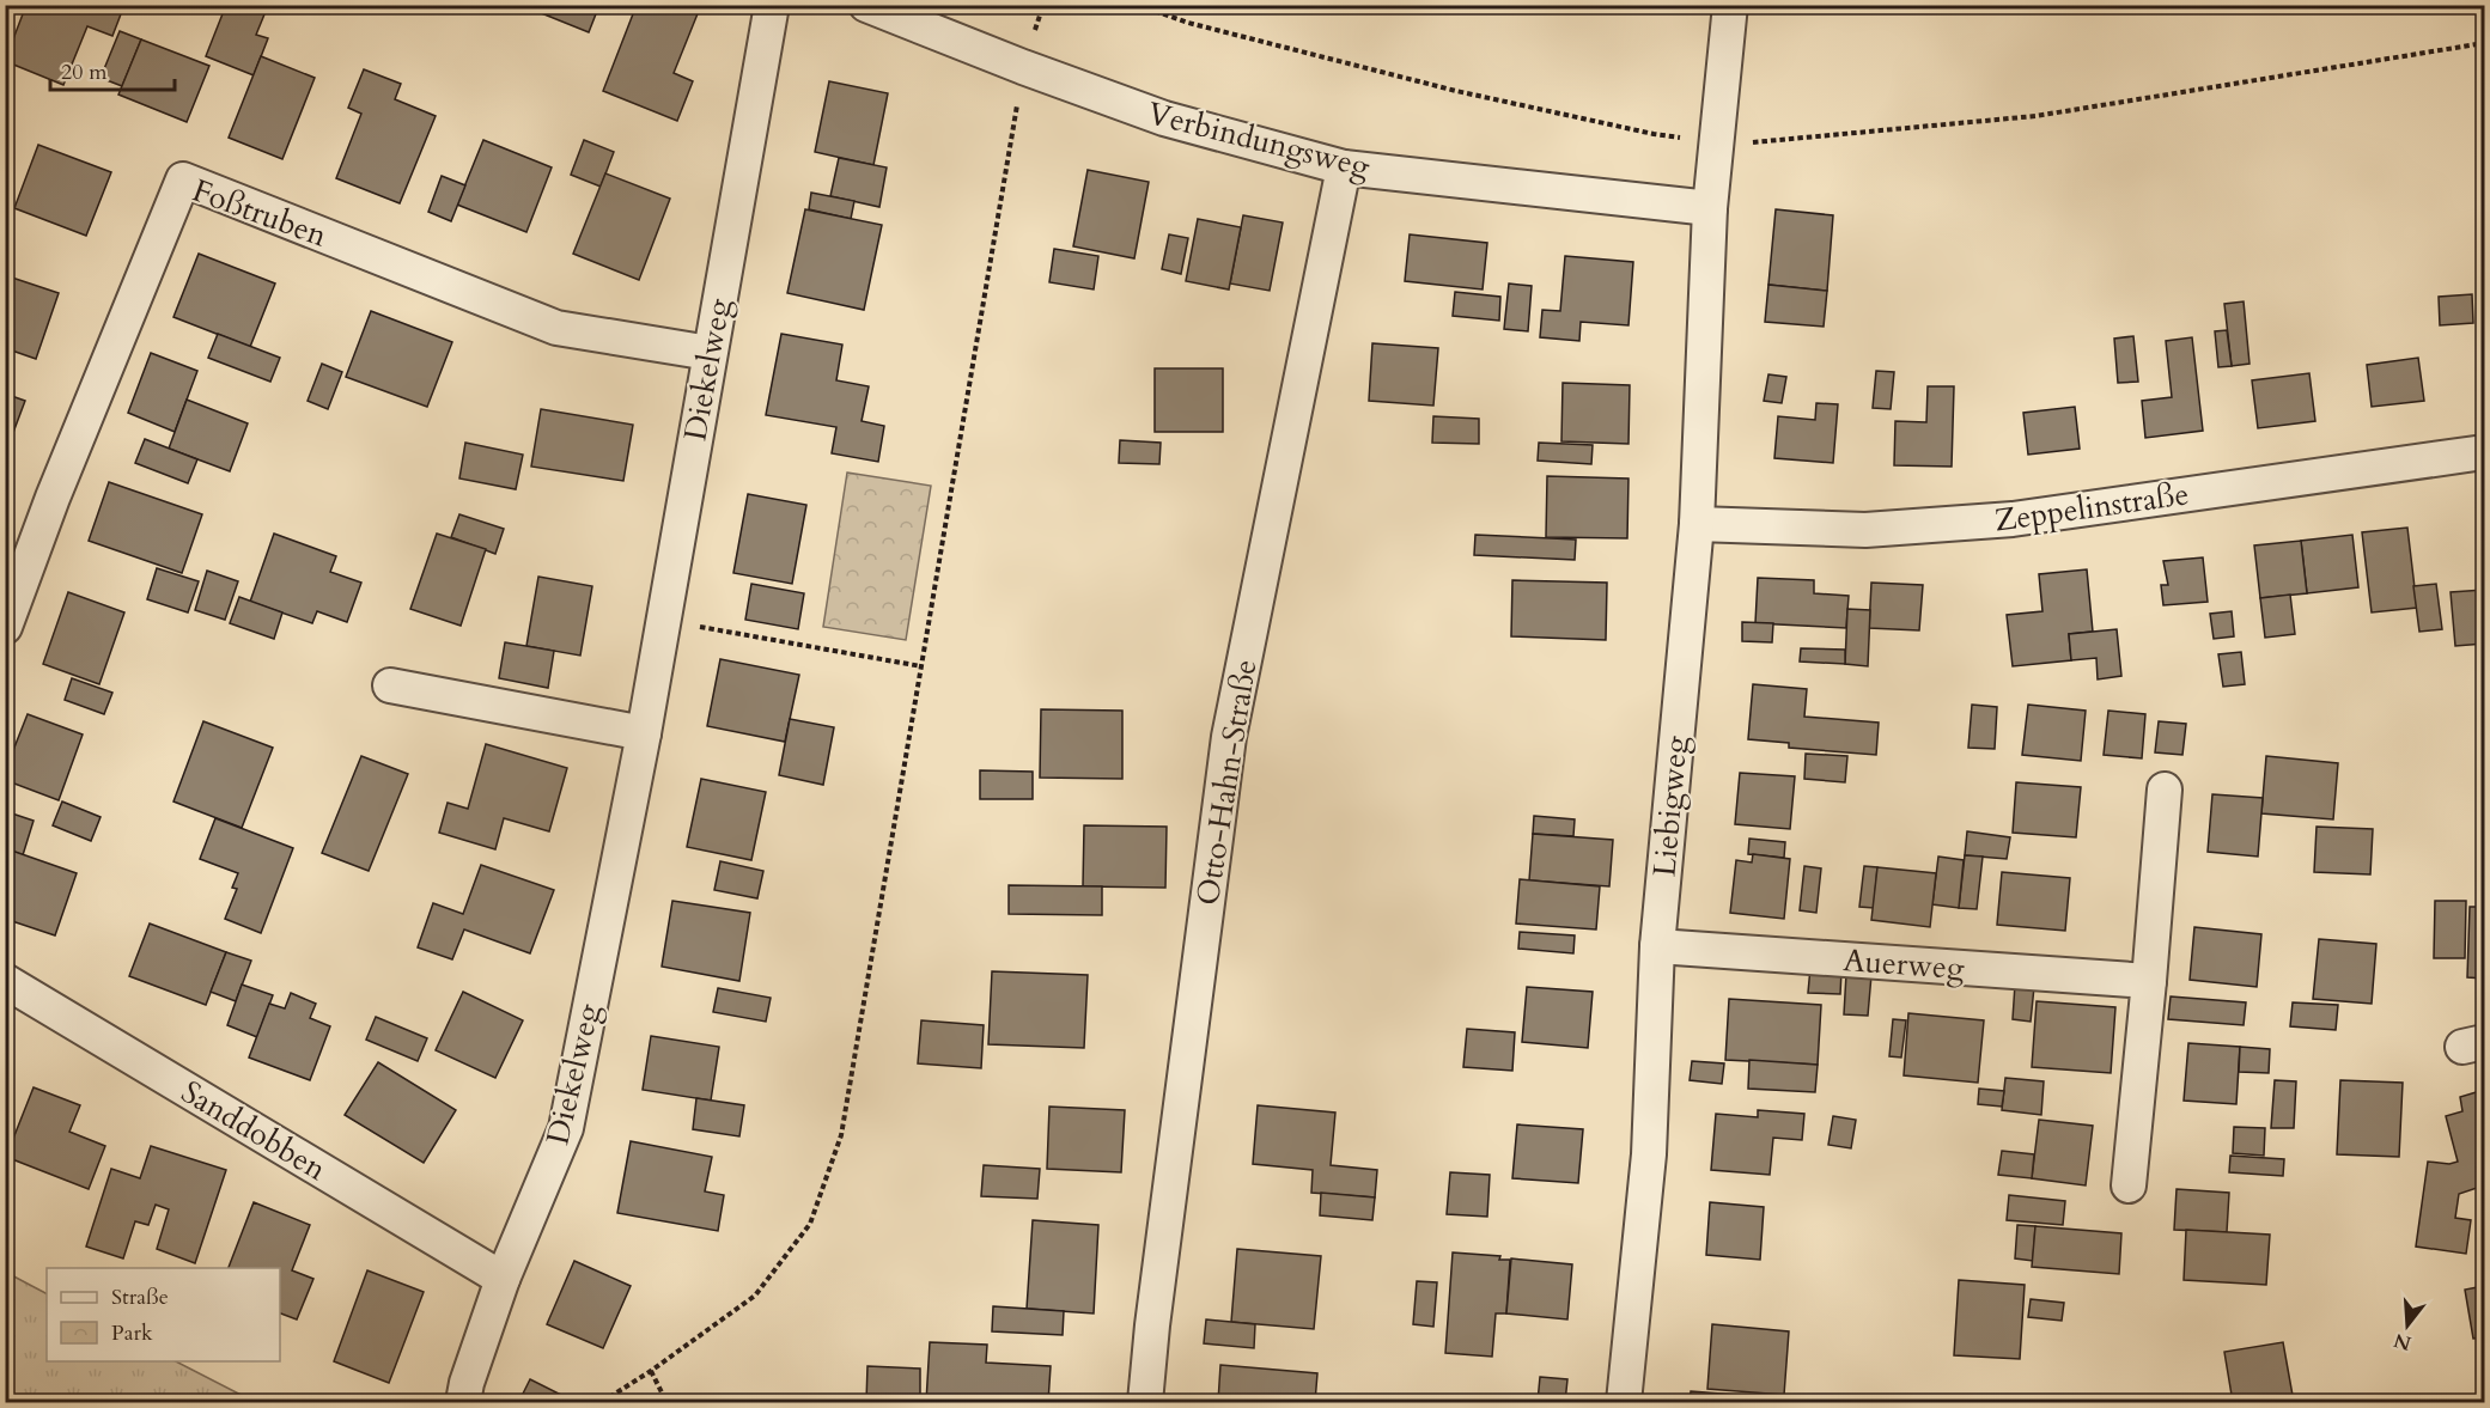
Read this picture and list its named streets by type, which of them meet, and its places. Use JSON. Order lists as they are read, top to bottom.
{
  "streets": {
    "street": [
      "Verbindungsweg",
      "Foßtruben",
      "Diekelweg",
      "Zeppelinstraße",
      "Otto-Hahn-Straße",
      "Liebigweg",
      "Auerweg",
      "Sanddobben"
    ]
  },
  "crossings": [
    ["Verbindungsweg", "Otto-Hahn-Straße"],
    ["Verbindungsweg", "Liebigweg"],
    ["Foßtruben", "Diekelweg"],
    ["Diekelweg", "Sanddobben"],
    ["Zeppelinstraße", "Liebigweg"],
    ["Liebigweg", "Auerweg"]
  ],
  "legend": ["Straße", "Park"],
  "scale_bar": "20 m",
  "north": "bottom"
}
